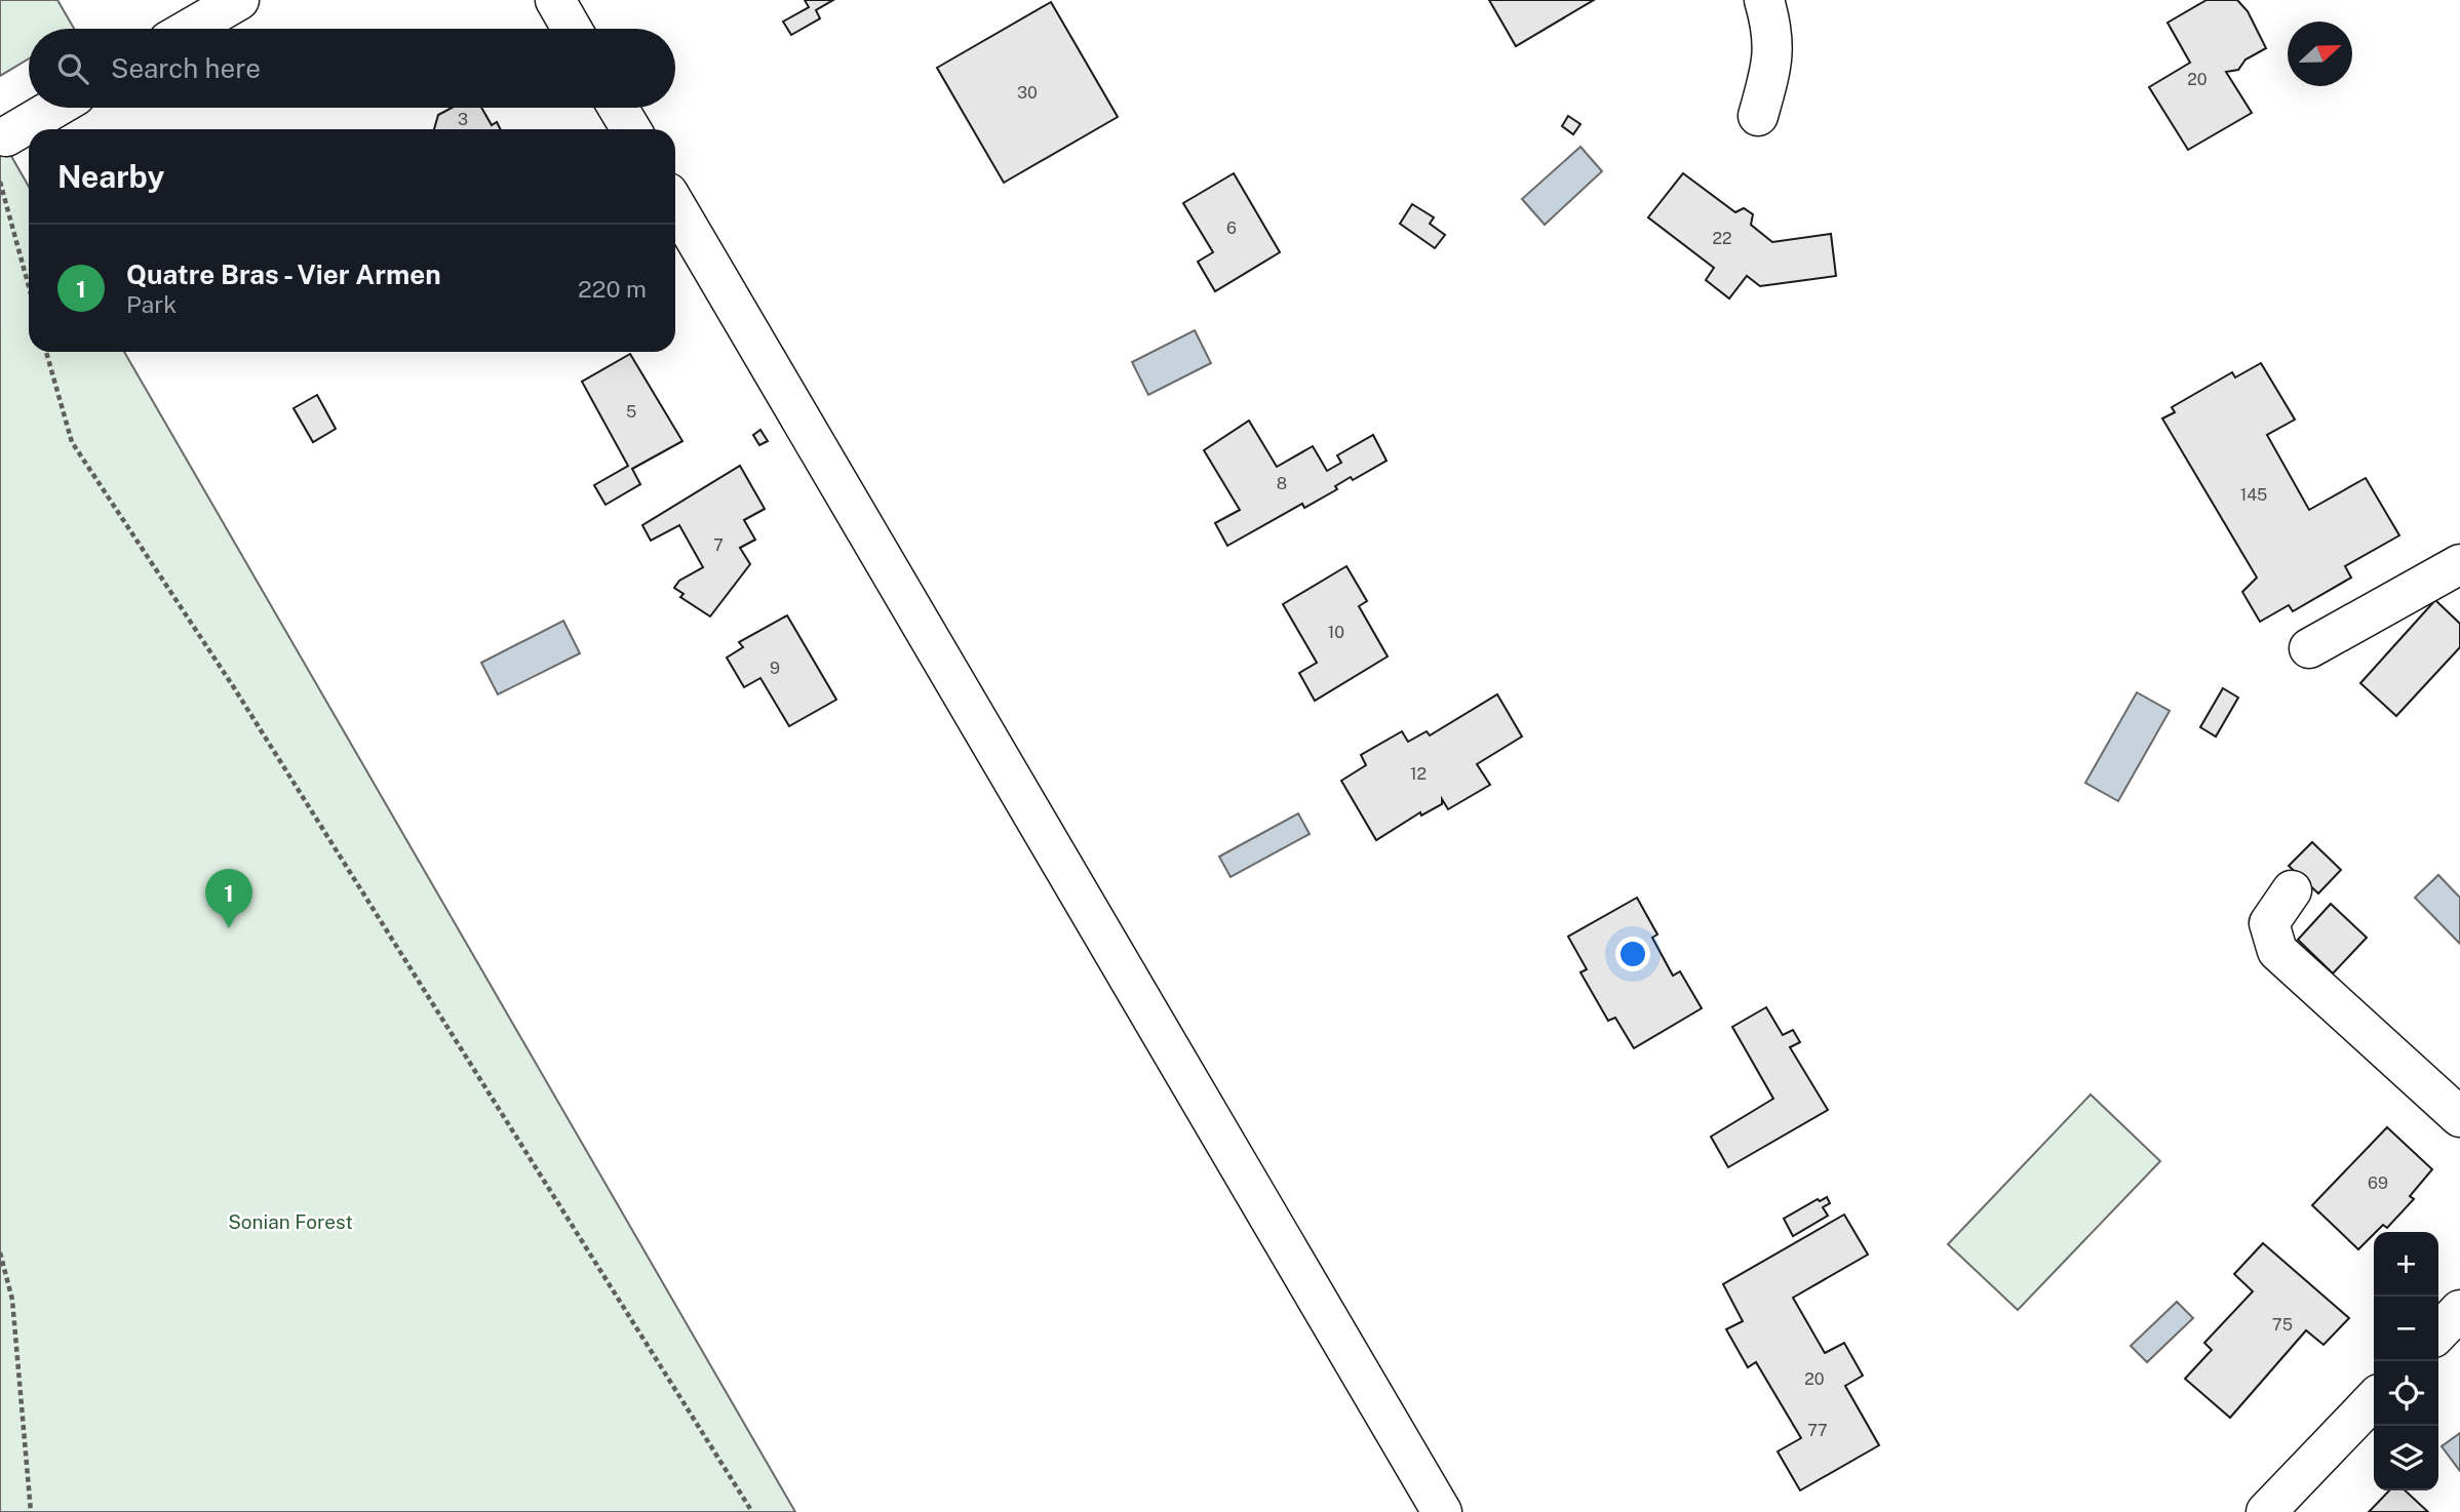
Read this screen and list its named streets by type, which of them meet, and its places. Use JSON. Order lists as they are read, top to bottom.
{
  "parks": ["Sonian Forest"],
  "house_numbers": [
    "20",
    "30",
    "3",
    "6",
    "22",
    "5",
    "8",
    "145",
    "7",
    "10",
    "9",
    "12",
    "69",
    "75",
    "20",
    "77"
  ],
  "north": "right",
  "page": {
    "search": "Search here",
    "heading": "Nearby",
    "list": [
      {
        "mark": "1",
        "name": "Quatre Bras - Vier Armen",
        "note": "Park",
        "value": "220 m"
      }
    ],
    "pins": "1",
    "map_buttons": ["+", "−"]
  }
}
